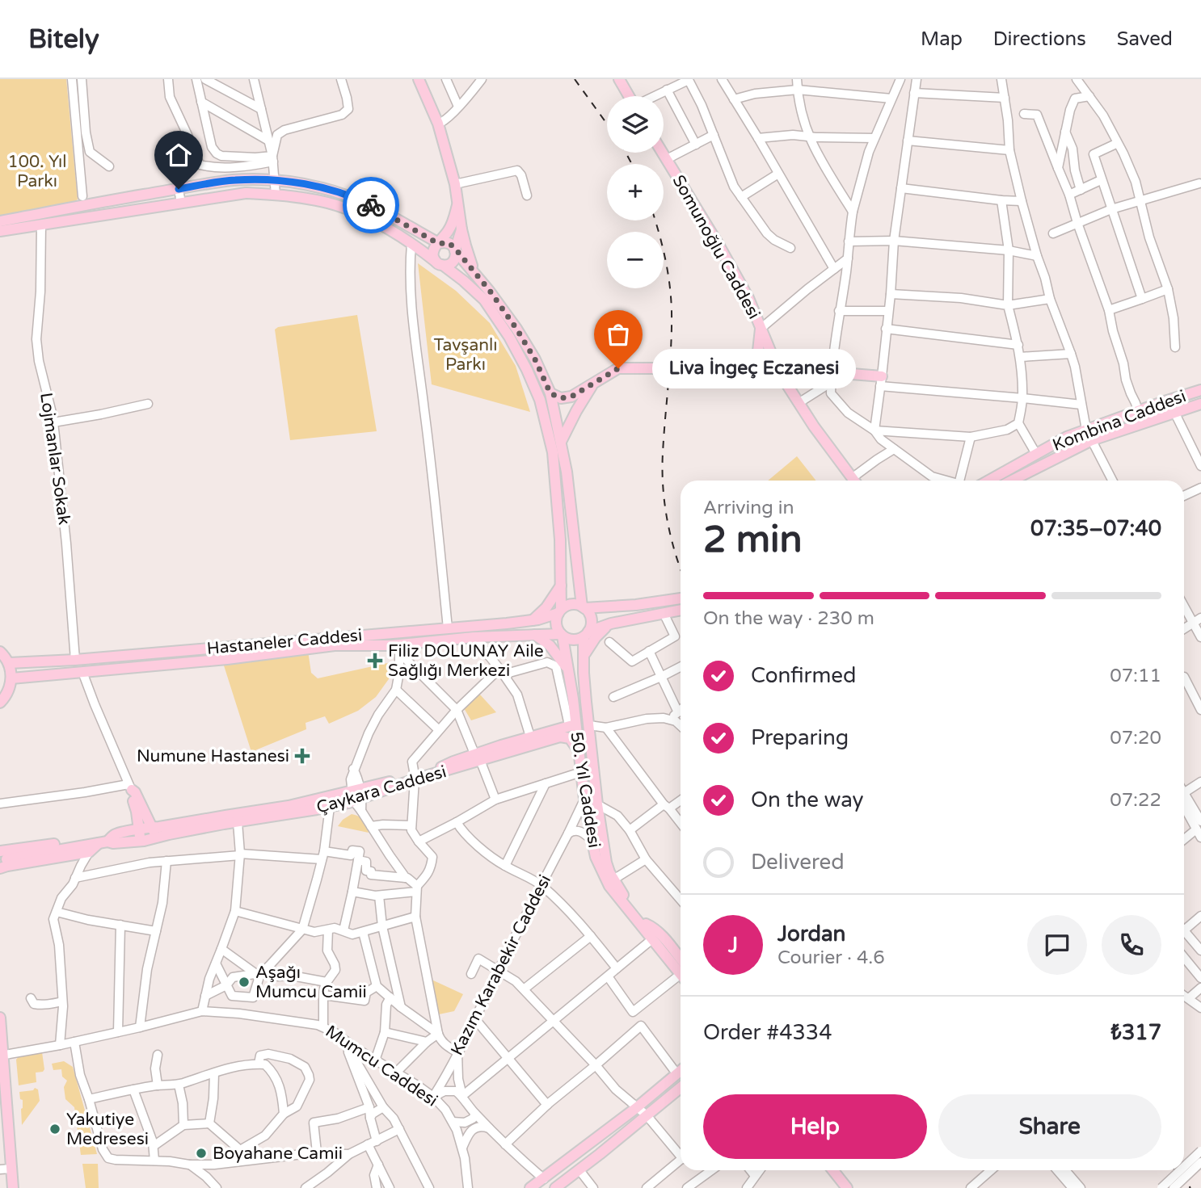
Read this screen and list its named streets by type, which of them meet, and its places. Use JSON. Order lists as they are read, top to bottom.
{
  "streets": {
    "main road": [
      "Somunoğlu Caddesi",
      "Kombina Caddesi",
      "Hastaneler Caddesi",
      "Çaykara Caddesi",
      "50. Yıl Caddesi"
    ],
    "street": ["Lojmanlar Sokak", "Kazım Karabekir Caddesi", "Mumcu Caddesi"]
  },
  "crossings": [
    ["Lojmanlar Sokak", "Hastaneler Caddesi"],
    ["Hastaneler Caddesi", "50. Yıl Caddesi"],
    ["Çaykara Caddesi", "50. Yıl Caddesi"],
    ["50. Yıl Caddesi", "Kazım Karabekir Caddesi"],
    ["Kazım Karabekir Caddesi", "Mumcu Caddesi"]
  ],
  "parks": ["100. Yıl Parkı", "Tavşanlı Parkı"],
  "places": {
    "other": [
      "Liva İngeç Eczanesi",
      "Aşağı Mumcu Camii",
      "Yakutiye Medresesi",
      "Boyahane Camii"
    ],
    "health": ["Filiz DOLUNAY Aile Sağlığı Merkezi", "Numune Hastanesi"]
  },
  "page": {
    "header": "Bitely",
    "nav": ["Map", "Directions", "Saved"],
    "map_buttons": ["+", "−"],
    "bubble": "Liva İngeç Eczanesi",
    "heading": ["2 min", "Arriving in", "07:35–07:40"],
    "panel": [
      "Jordan",
      "Courier · 4.6",
      "Order #4334",
      "₺317"
    ],
    "bar": "On the way · 230 m",
    "list": [
      ["Confirmed", "07:11"],
      ["Preparing", "07:20"],
      ["On the way", "07:22"],
      "Delivered"
    ],
    "round": "J",
    "buttons": ["Help", "Share"]
  }
}
